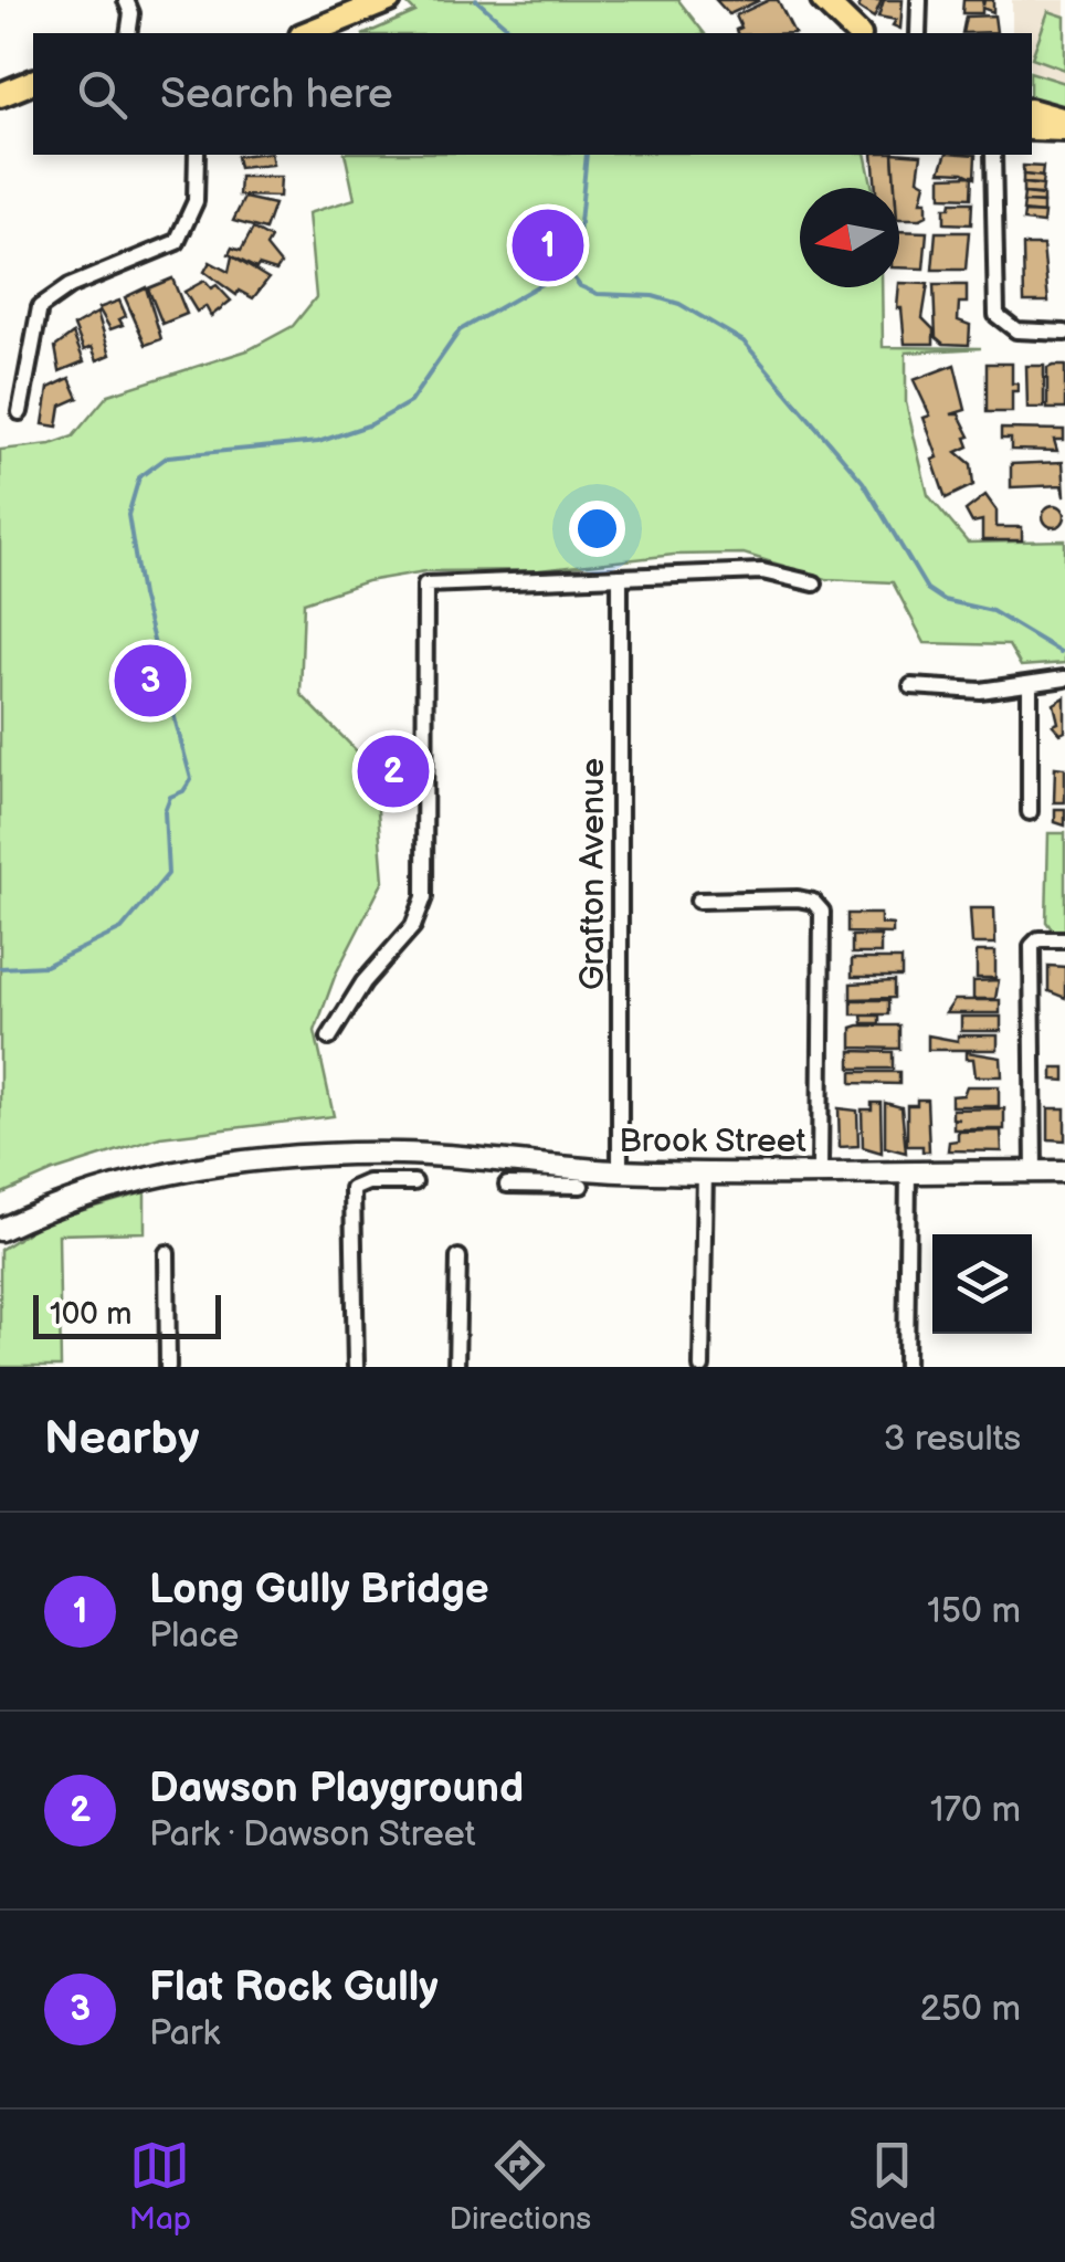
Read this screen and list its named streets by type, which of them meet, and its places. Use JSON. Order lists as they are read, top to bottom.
{
  "streets": {
    "main road": ["Brook Street"],
    "street": ["Grafton Avenue"]
  },
  "crossings": [
    ["Grafton Avenue", "Brook Street"]
  ],
  "scale_bar": "100 m",
  "north": "left",
  "page": {
    "search": "Search here",
    "pins": ["1", "3", "2"],
    "scale": "100 m",
    "heading": ["Nearby", "3 results"],
    "list": [
      {
        "mark": "1",
        "name": "Long Gully Bridge",
        "note": "Place",
        "value": "150 m"
      },
      {
        "mark": "2",
        "name": "Dawson Playground",
        "note": "Park · Dawson Street",
        "value": "170 m"
      },
      {
        "mark": "3",
        "name": "Flat Rock Gully",
        "note": "Park",
        "value": "250 m"
      }
    ],
    "nav": ["Map", "Directions", "Saved"]
  }
}
